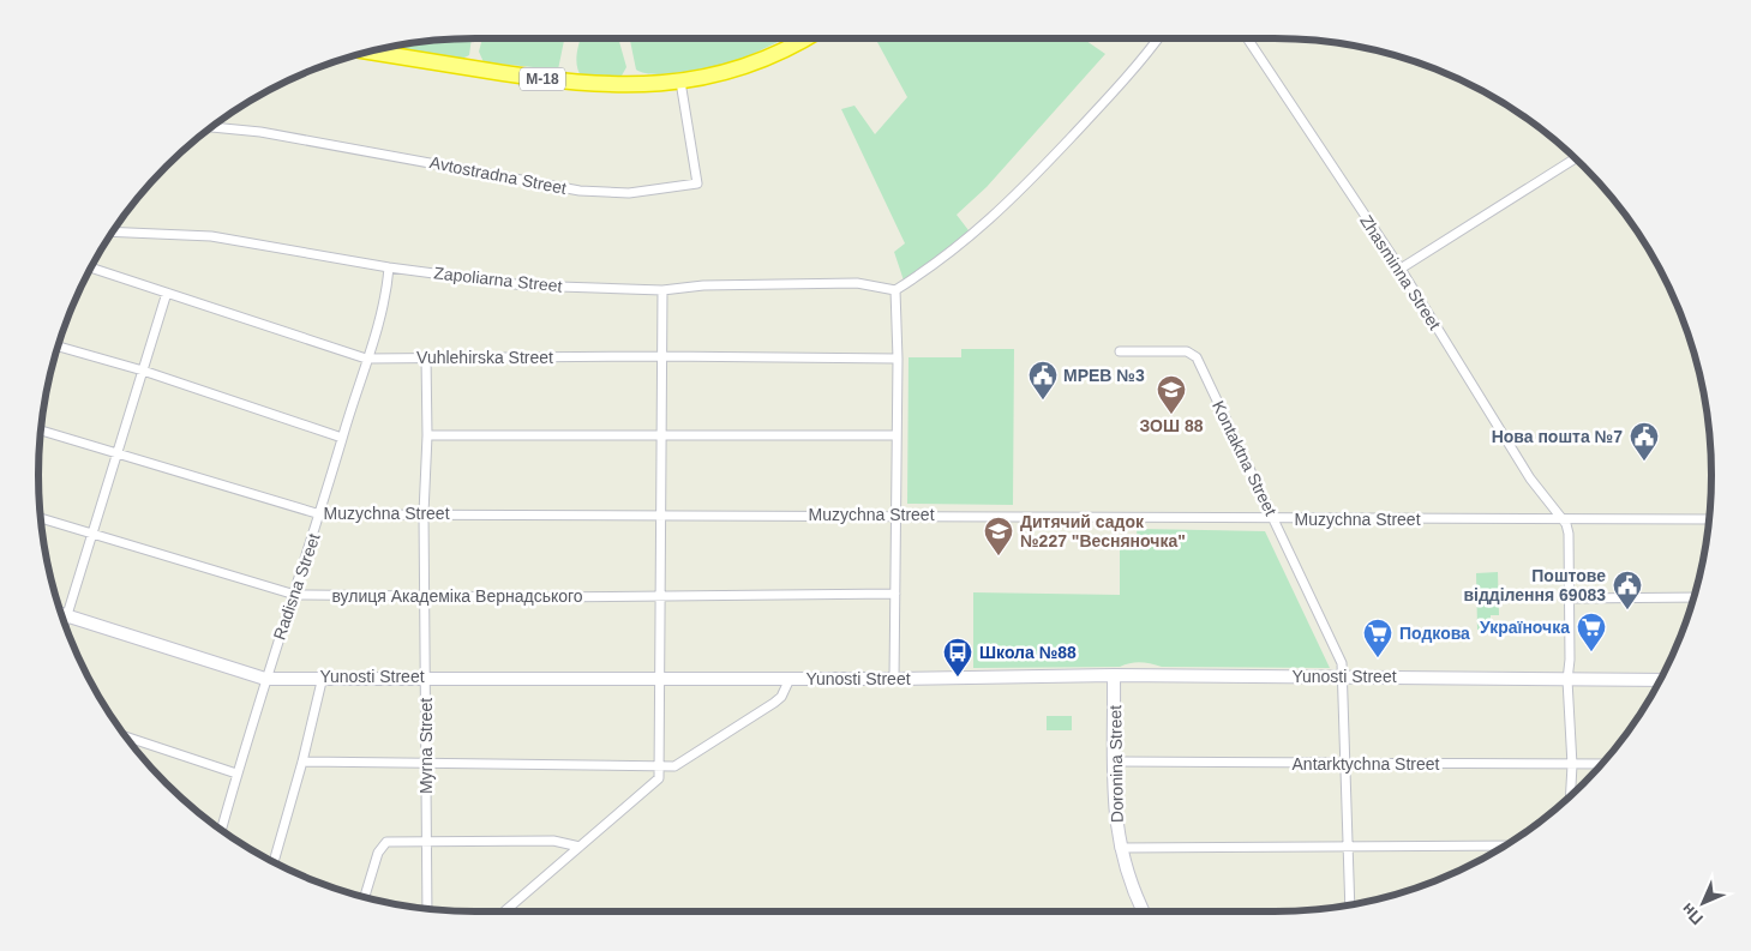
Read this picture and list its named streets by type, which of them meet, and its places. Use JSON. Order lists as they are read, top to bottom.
{
  "streets": {
    "highway": ["М-18"],
    "street": [
      "Avtostradna Street",
      "Zhasminna Street",
      "Zapoliarna Street",
      "Vuhlehirska Street",
      "Kontaktna Street",
      "Muzychna Street",
      "Radisna Street",
      "вулиця Академіка Вернадського",
      "Yunosti Street",
      "Myrna Street",
      "Doronina Street",
      "Antarktychna Street"
    ]
  },
  "crossings": [
    ["М-18", "Avtostradna Street"],
    ["Zhasminna Street", "Muzychna Street"],
    ["Zapoliarna Street", "Radisna Street"],
    ["Vuhlehirska Street", "Radisna Street"],
    ["Vuhlehirska Street", "Myrna Street"],
    ["Kontaktna Street", "Muzychna Street"],
    ["Kontaktna Street", "Yunosti Street"],
    ["Kontaktna Street", "Antarktychna Street"],
    ["Muzychna Street", "Radisna Street"],
    ["Muzychna Street", "Myrna Street"],
    ["Radisna Street", "вулиця Академіка Вернадського"],
    ["Radisna Street", "Yunosti Street"],
    ["вулиця Академіка Вернадського", "Myrna Street"],
    ["Yunosti Street", "Myrna Street"],
    ["Yunosti Street", "Doronina Street"],
    ["Doronina Street", "Antarktychna Street"]
  ],
  "places": {
    "public building": ["МРЕВ №3", "Нова пошта №7", "Поштове відділення 69083"],
    "school or university": ["ЗОШ 88", "Дитячий садок №227 \"Весняночка\""],
    "supermarket": ["Україночка", "Подкова"],
    "bus stop": ["Школа №88"]
  },
  "north": "bottom left"
}
